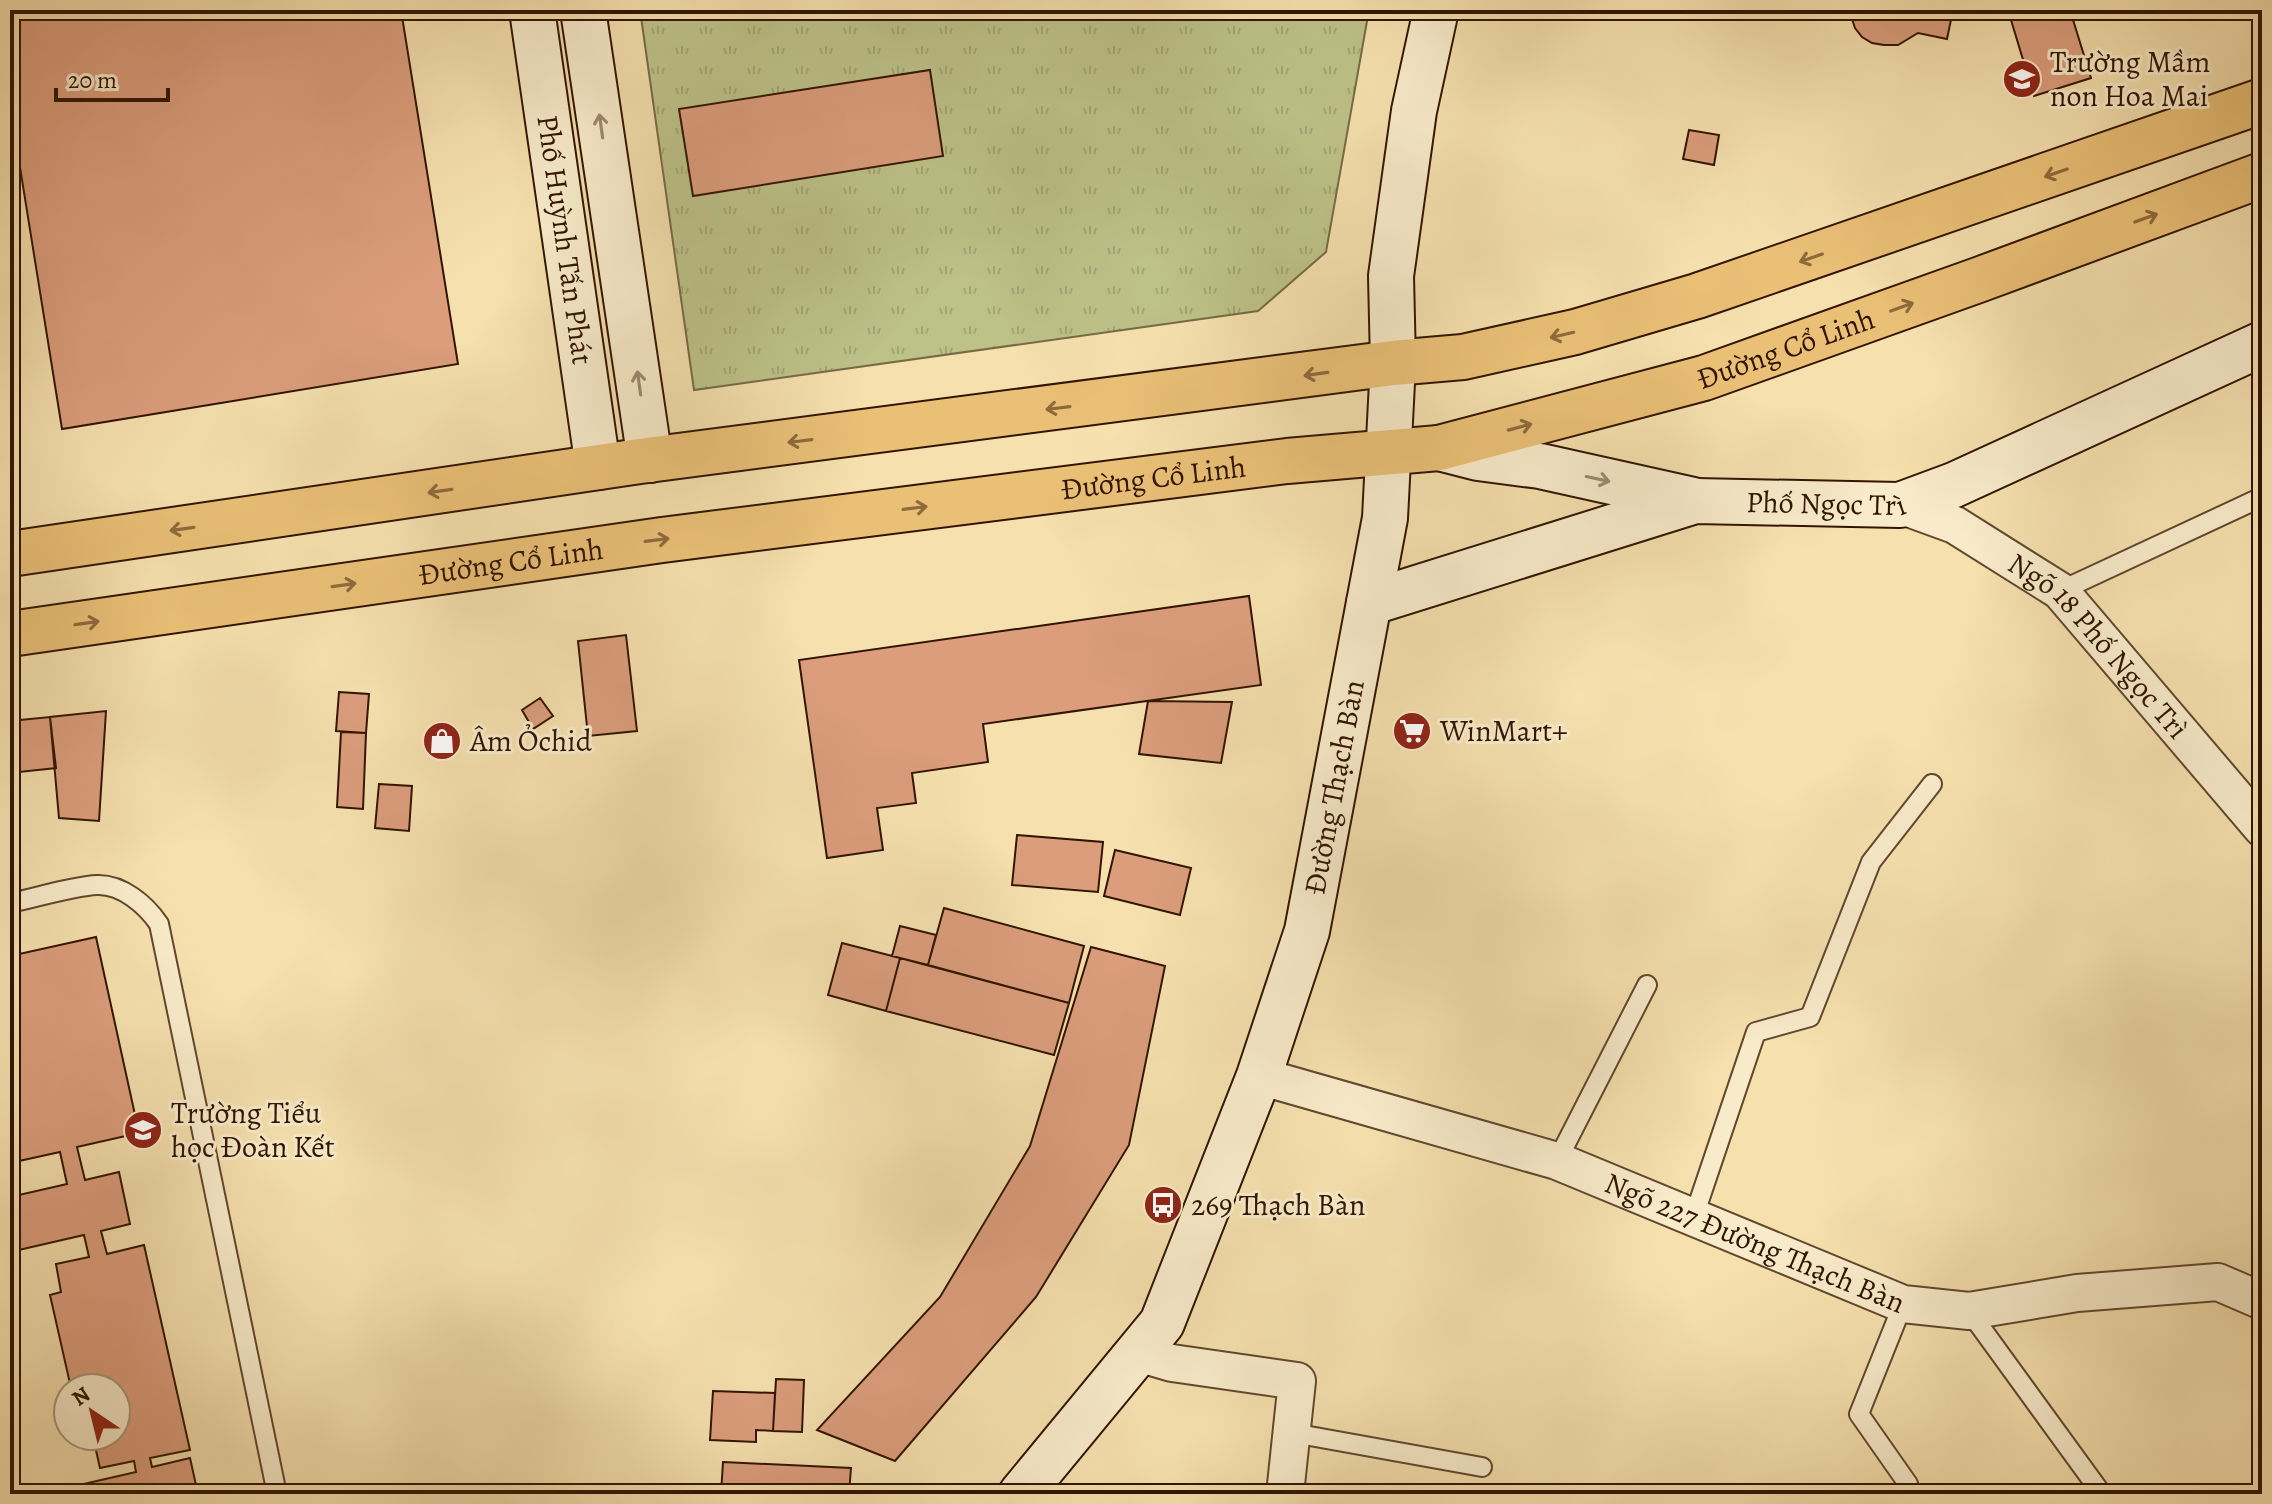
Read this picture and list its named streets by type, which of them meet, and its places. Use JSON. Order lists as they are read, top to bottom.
{
  "streets": {
    "main road": ["Đường Cổ Linh"],
    "street": [
      "Phố Huỳnh Tấn Phát",
      "Phố Ngọc Trì",
      "Ngõ 18 Phố Ngọc Trì",
      "Đường Thạch Bàn",
      "Ngõ 227 Đường Thạch Bàn"
    ]
  },
  "crossings": [
    ["Đường Cổ Linh", "Đường Thạch Bàn"],
    ["Phố Ngọc Trì", "Ngõ 18 Phố Ngọc Trì"],
    ["Phố Ngọc Trì", "Đường Thạch Bàn"],
    ["Đường Thạch Bàn", "Ngõ 227 Đường Thạch Bàn"]
  ],
  "places": {
    "school or university": ["Trường Mầm non Hoa Mai", "Trường Tiểu học Đoàn Kết"],
    "supermarket": ["WinMart+"],
    "shop": ["Âm Ỏchid"],
    "bus stop": ["269 Thạch Bàn"]
  },
  "scale_bar": "20 m",
  "north": "top left"
}
